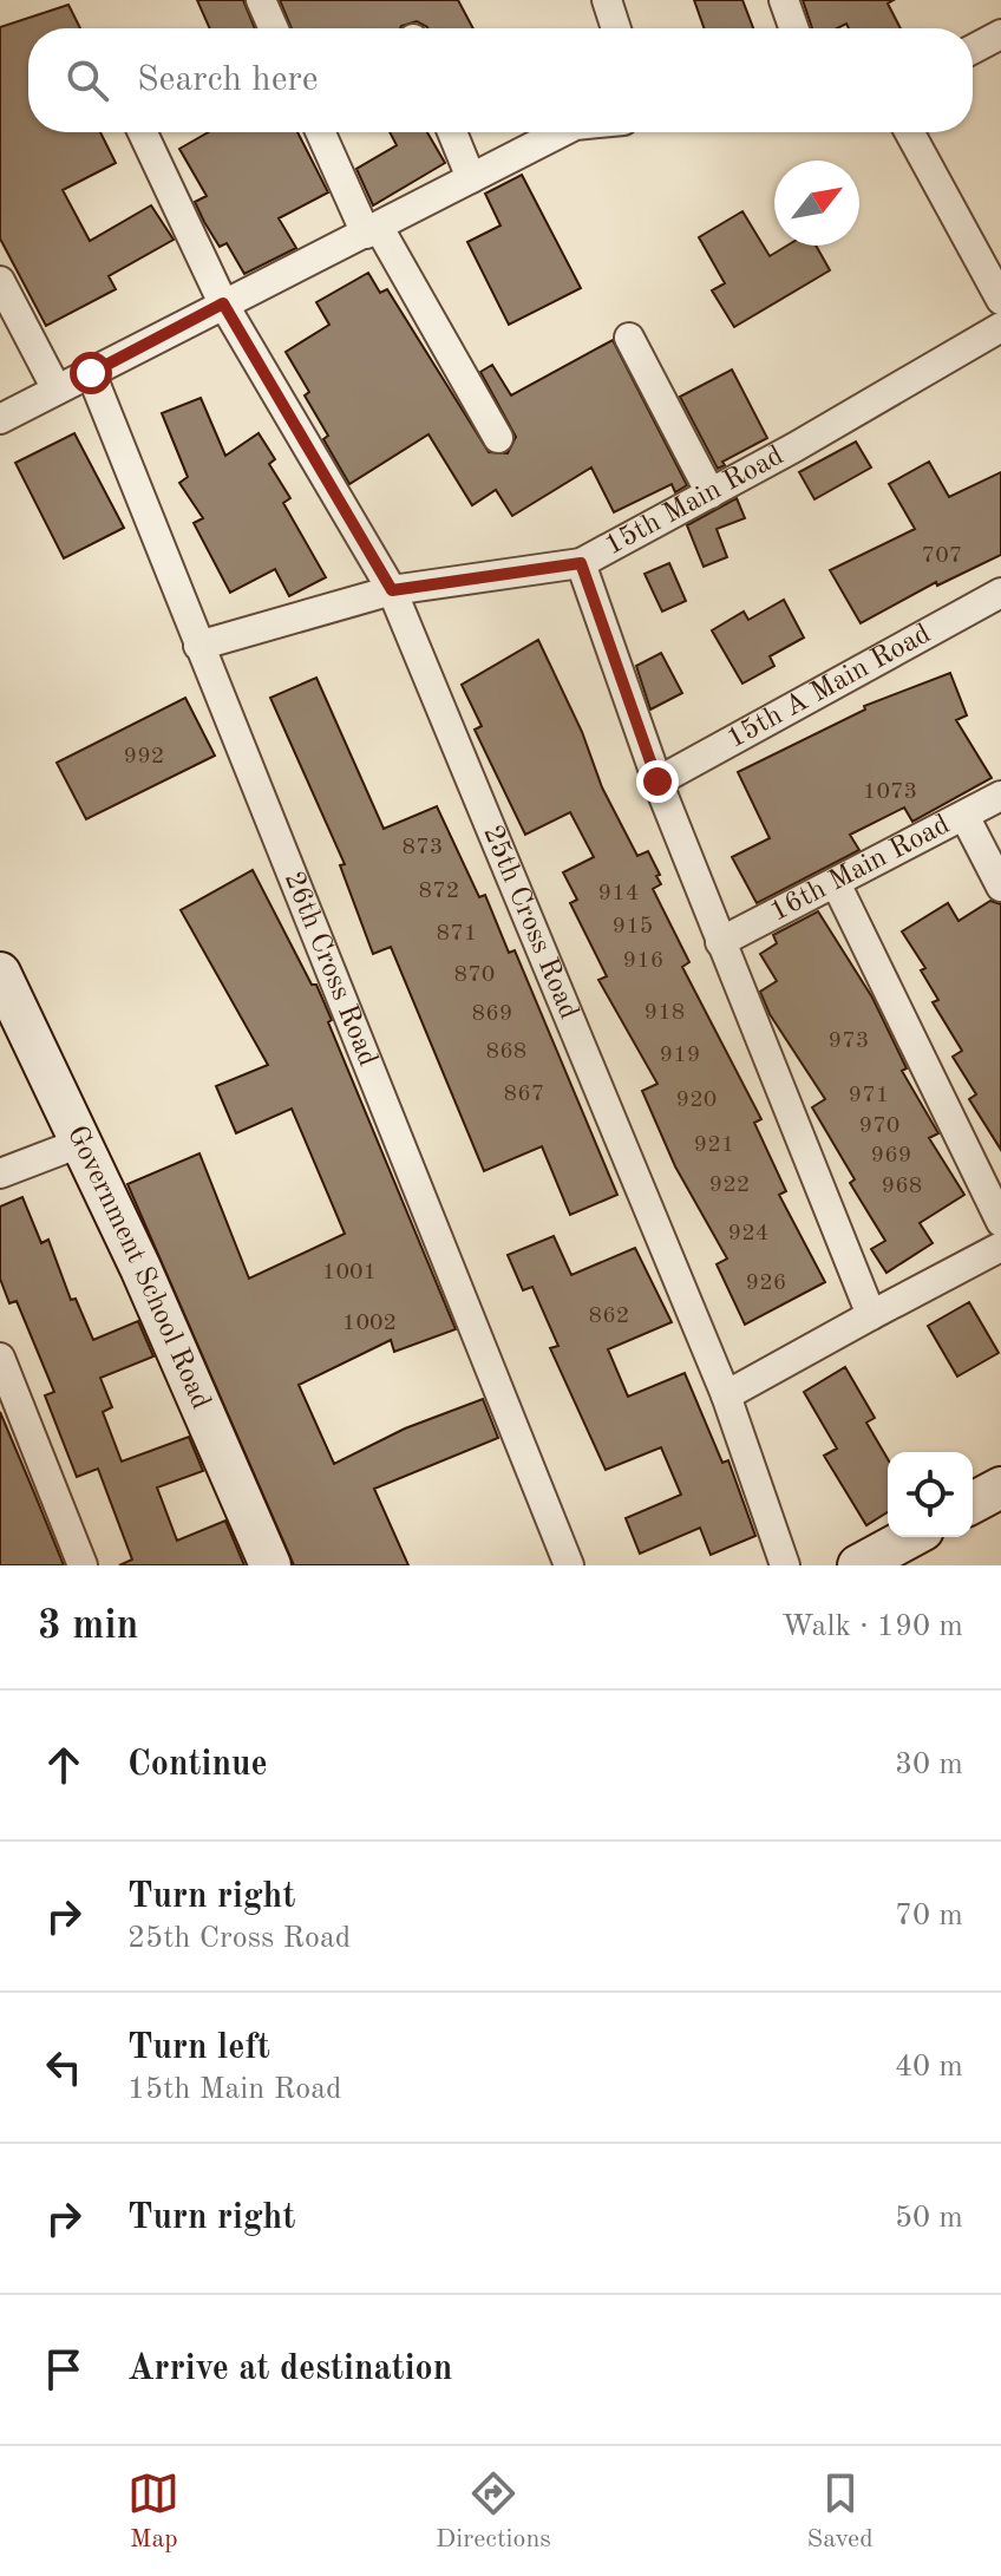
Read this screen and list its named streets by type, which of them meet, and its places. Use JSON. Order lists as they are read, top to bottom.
{
  "streets": {
    "main road": ["Government School Road"],
    "street": [
      "15th Main Road",
      "15th A Main Road",
      "16th Main Road",
      "25th Cross Road",
      "26th Cross Road"
    ]
  },
  "crossings": [
    ["15th Main Road", "25th Cross Road"],
    ["15th Main Road", "26th Cross Road"]
  ],
  "house_numbers": [
    "707",
    "992",
    "1073",
    "873",
    "872",
    "914",
    "915",
    "871",
    "916",
    "870",
    "918",
    "869",
    "973",
    "868",
    "919",
    "867",
    "971",
    "920",
    "970",
    "921",
    "969",
    "922",
    "968",
    "924",
    "1001",
    "926",
    "862",
    "1002"
  ],
  "north": "top right",
  "page": {
    "search": "Search here",
    "heading": ["3 min", "Walk · 190 m"],
    "list": [
      ["Continue", "30 m"],
      ["Turn right", "25th Cross Road", "70 m"],
      ["Turn left", "15th Main Road", "40 m"],
      ["Turn right", "50 m"],
      "Arrive at destination"
    ],
    "nav": ["Map", "Directions", "Saved"]
  }
}
